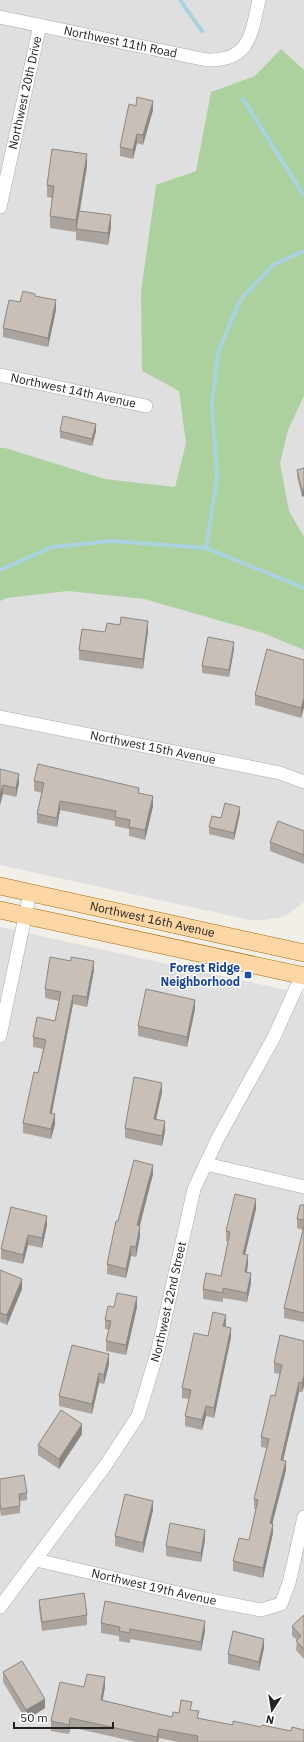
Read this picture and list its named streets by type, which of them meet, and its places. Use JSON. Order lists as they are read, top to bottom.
{
  "streets": {
    "main road": ["Northwest 16th Avenue"],
    "street": [
      "Northwest 11th Road",
      "Northwest 20th Drive",
      "Northwest 14th Avenue",
      "Northwest 15th Avenue",
      "Northwest 22nd Street",
      "Northwest 19th Avenue"
    ]
  },
  "crossings": [
    ["Northwest 11th Road", "Northwest 20th Drive"],
    ["Northwest 16th Avenue", "Northwest 22nd Street"],
    ["Northwest 22nd Street", "Northwest 19th Avenue"]
  ],
  "places": {
    "transit": ["Forest Ridge Neighborhood"]
  },
  "scale_bar": "50 m",
  "north": "bottom"
}
